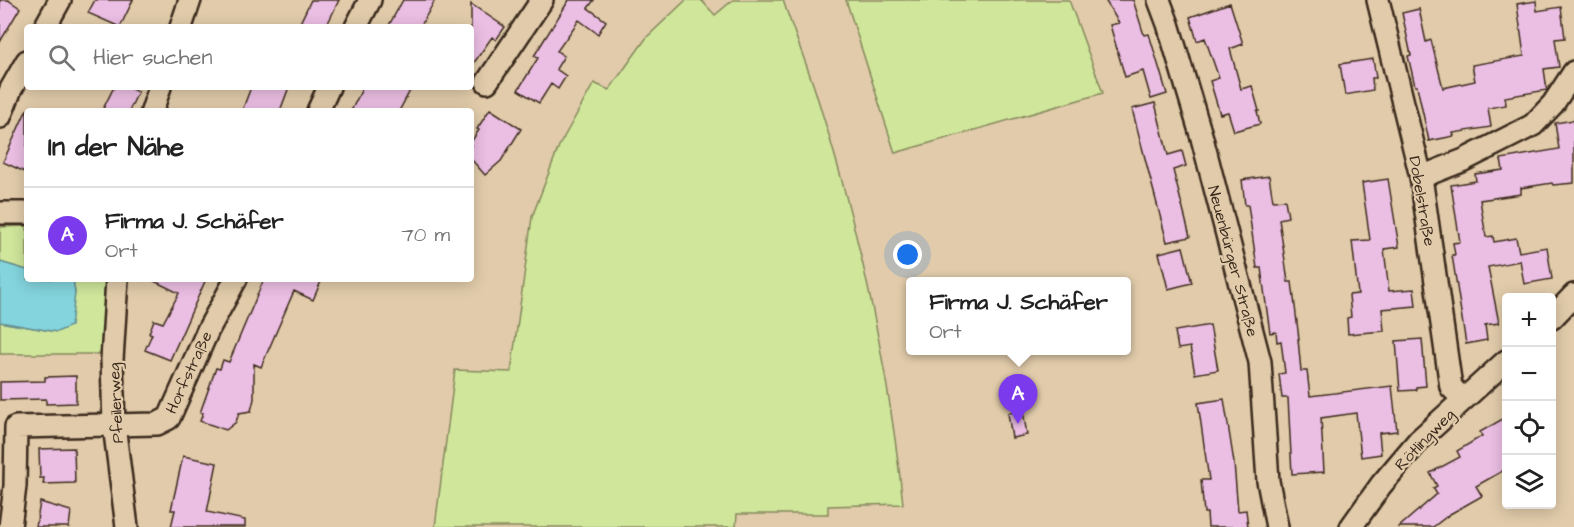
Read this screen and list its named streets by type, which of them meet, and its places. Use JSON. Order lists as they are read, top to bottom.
{
  "streets": {
    "street": [
      "Dobelstraße",
      "Neuenbürger Straße",
      "Horfstraße",
      "Pfeilerweg",
      "Rötlingweg"
    ]
  },
  "crossings": [
    ["Dobelstraße", "Rötlingweg"],
    ["Horfstraße", "Pfeilerweg"]
  ],
  "page": {
    "search": "Hier suchen",
    "heading": "In der Nähe",
    "list": [
      {
        "mark": "A",
        "name": "Firma J. Schäfer",
        "note": "Ort",
        "value": "70 m"
      }
    ],
    "popup": ["Firma J. Schäfer", "Ort"],
    "map_buttons": ["+", "−"],
    "pins": "A"
  }
}
